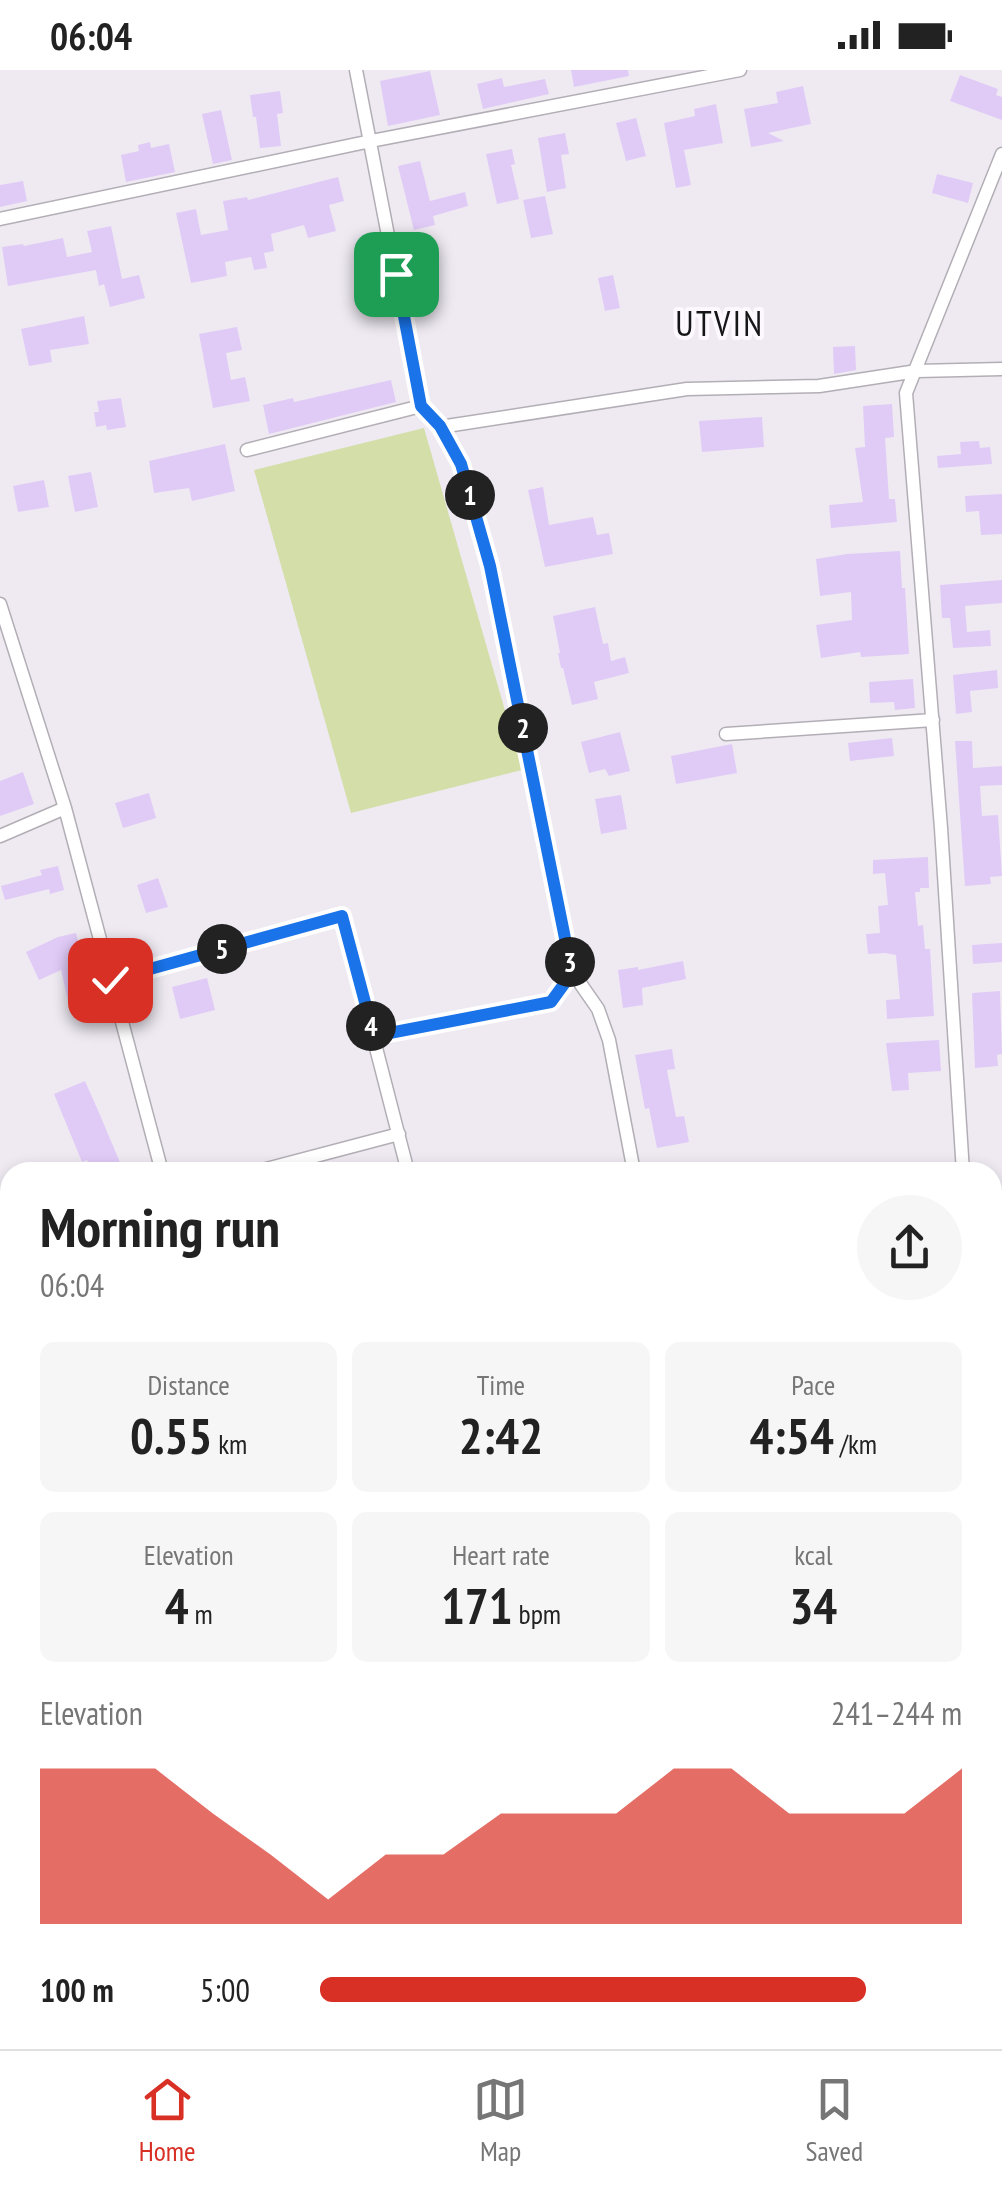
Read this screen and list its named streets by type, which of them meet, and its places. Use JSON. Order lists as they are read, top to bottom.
{
  "districts": ["UTVIN"],
  "page": {
    "status": "06:04",
    "pins": [
      "1",
      "2",
      "5",
      "3",
      "4"
    ],
    "heading": ["Morning run", "06:04"],
    "stats": [
      ["Distance", "0.55 km"],
      ["Time", "2:42"],
      ["Pace", "4:54 /km"],
      ["Elevation", "4 m"],
      ["Heart rate", "171 bpm"],
      ["kcal", "34"]
    ],
    "chart": ["Elevation", "241–244 m"],
    "list": [
      {
        "name": "100 m",
        "note": "5:00"
      }
    ],
    "tabs": ["Home", "Map", "Saved"]
  }
}
